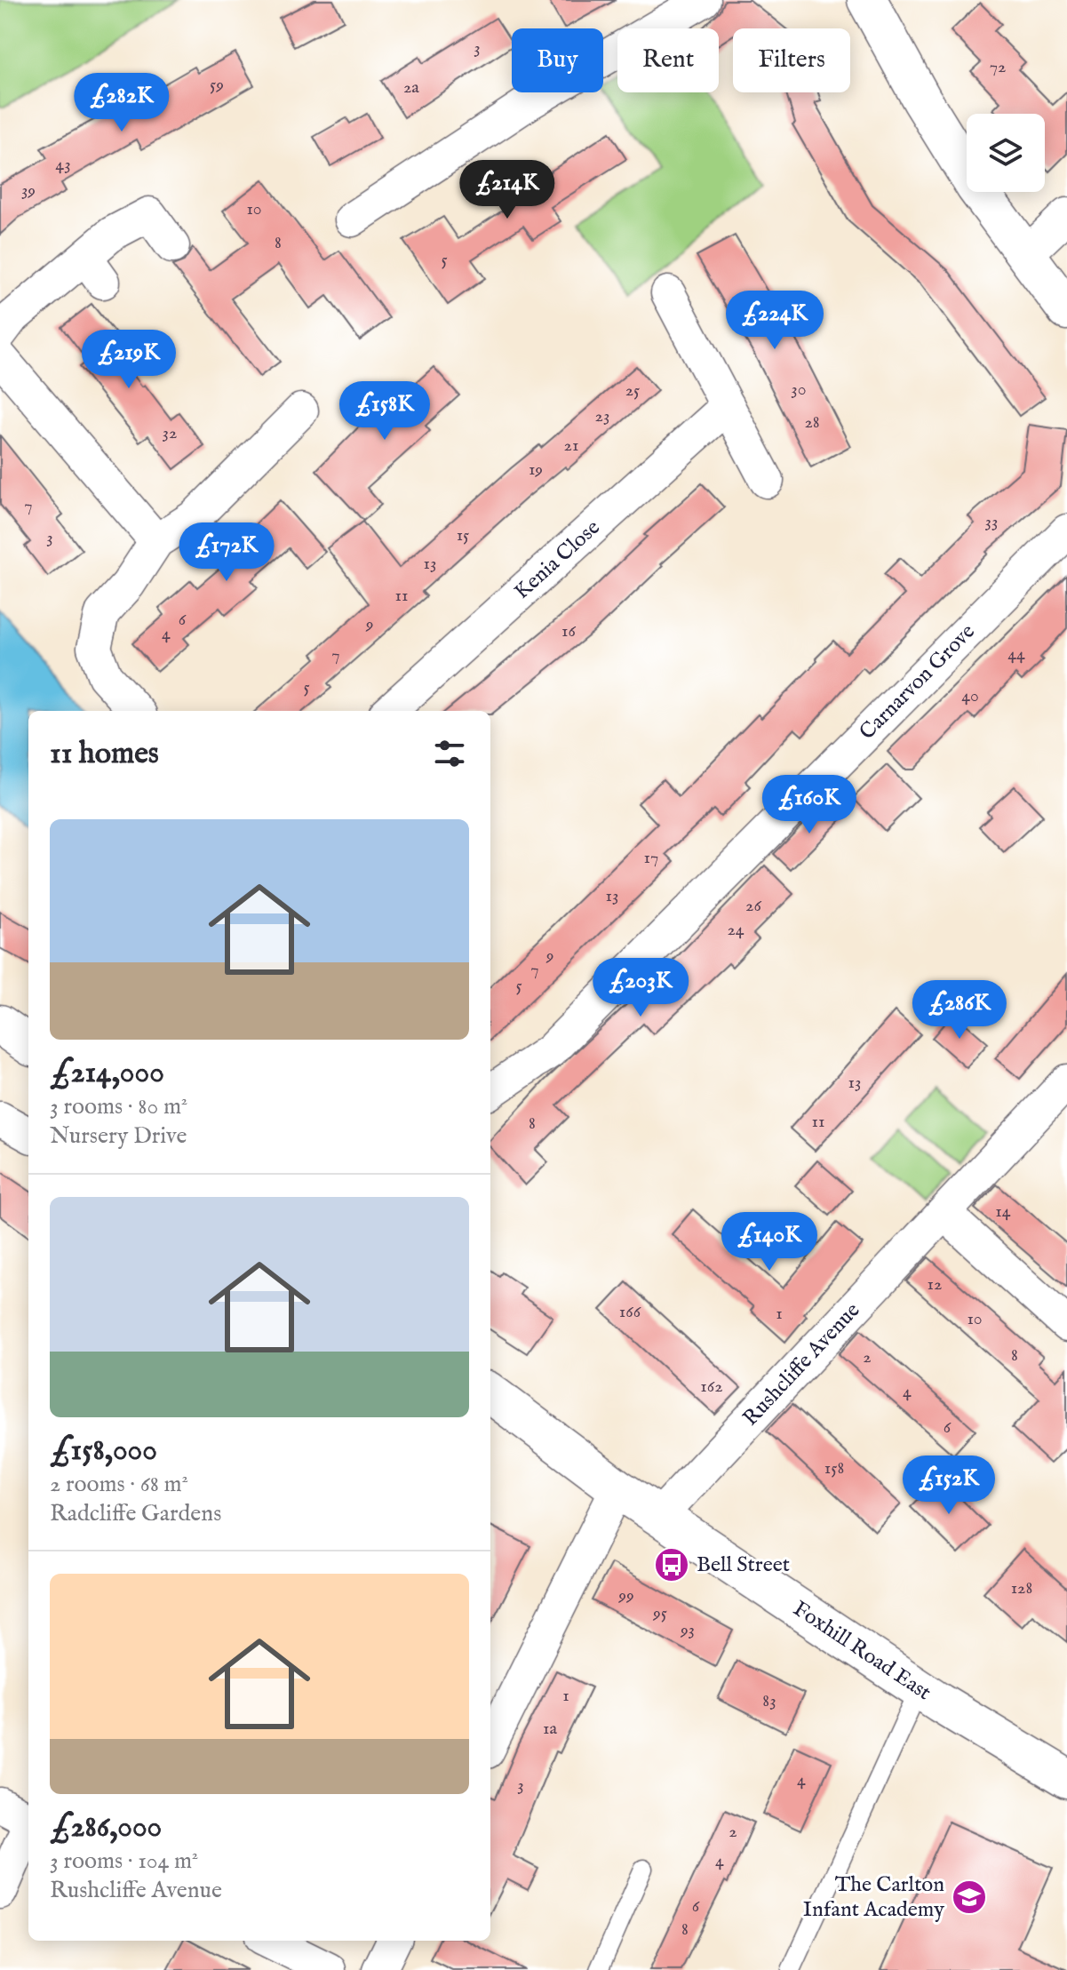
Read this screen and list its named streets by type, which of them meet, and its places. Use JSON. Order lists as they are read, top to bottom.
{
  "streets": {
    "street": [
      "Kenia Close",
      "Carnarvon Grove",
      "Rushcliffe Avenue",
      "Foxhill Road East"
    ]
  },
  "crossings": [
    ["Rushcliffe Avenue", "Foxhill Road East"]
  ],
  "places": {
    "bus stop": ["Bell Street"],
    "school or university": ["The Carlton Infant Academy"]
  },
  "house_numbers": [
    "3",
    "72",
    "59",
    "2a",
    "43",
    "39",
    "10",
    "8",
    "5",
    "30",
    "25",
    "23",
    "28",
    "32",
    "21",
    "19",
    "7",
    "33",
    "15",
    "3",
    "13",
    "11",
    "6",
    "9",
    "16",
    "4",
    "44",
    "7",
    "5",
    "40",
    "17",
    "13",
    "26",
    "24",
    "9",
    "7",
    "5",
    "13",
    "11",
    "8",
    "14",
    "12",
    "166",
    "1",
    "10",
    "8",
    "2",
    "162",
    "4",
    "6",
    "158",
    "128",
    "99",
    "95",
    "93",
    "1",
    "83",
    "1a",
    "4",
    "3",
    "2",
    "4",
    "6",
    "8"
  ],
  "page": {
    "chip": ["Buy", "Rent", "Filters"],
    "price": [
      "£282K",
      "£214K",
      "£224K",
      "£219K",
      "£158K",
      "£172K",
      "£160K",
      "£203K",
      "£286K",
      "£140K",
      "£152K"
    ],
    "heading": "11 homes",
    "list": [
      {
        "name": "£214,000",
        "note": "3 rooms · 80 m² · Nursery Drive"
      },
      {
        "name": "£158,000",
        "note": "2 rooms · 68 m² · Radcliffe Gardens"
      },
      {
        "name": "£286,000",
        "note": "3 rooms · 104 m² · Rushcliffe Avenue"
      }
    ]
  }
}
